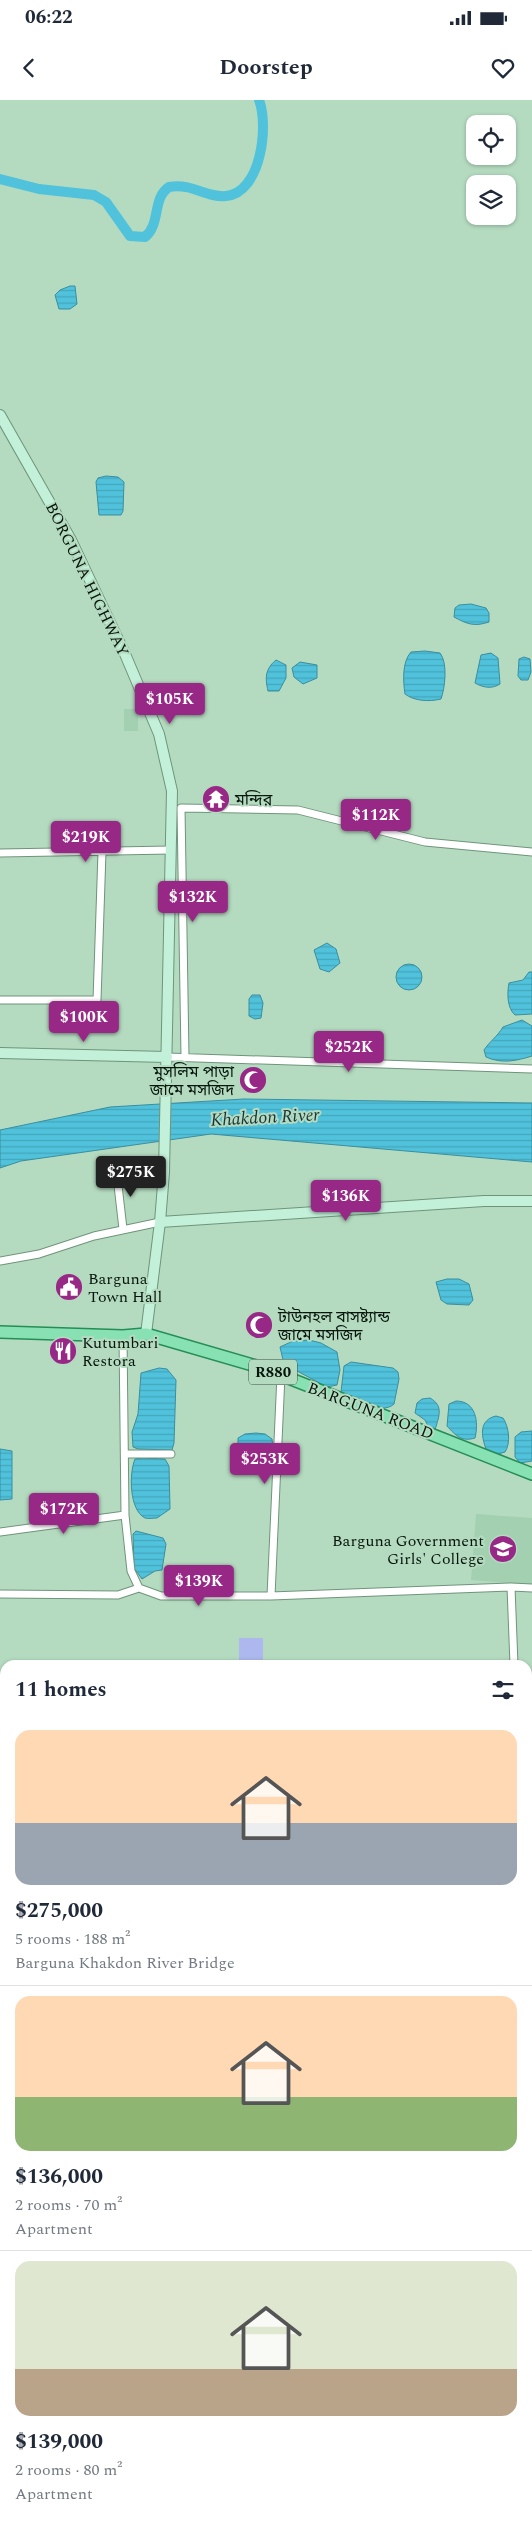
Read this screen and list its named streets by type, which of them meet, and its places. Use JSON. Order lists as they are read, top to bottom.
{
  "streets": {
    "main road": ["BORGUNA HIGHWAY", "R880", "BARGUNA ROAD"]
  },
  "crossings": [
    ["BORGUNA HIGHWAY", "BARGUNA ROAD"]
  ],
  "water": ["Khakdon River"],
  "places": {
    "temple": ["মন্দির"],
    "mosque": ["মুসলিম পাড়া জামে মসজিদ", "টাউনহল বাসষ্ট্যান্ড জামে মসজিদ"],
    "public building": ["Barguna Town Hall"],
    "restaurant": ["Kutumbari Restora"],
    "school or university": ["Barguna Government Girls' College"]
  },
  "page": {
    "status": "06:22",
    "header": "Doorstep",
    "price": [
      "$105K",
      "$112K",
      "$219K",
      "$132K",
      "$100K",
      "$252K",
      "$275K",
      "$136K",
      "$253K",
      "$172K",
      "$139K"
    ],
    "heading": "11 homes",
    "list": [
      {
        "name": "$275,000",
        "note": "5 rooms · 188 m² · Barguna Khakdon River Bridge"
      },
      {
        "name": "$136,000",
        "note": "2 rooms · 70 m² · Apartment"
      },
      {
        "name": "$139,000",
        "note": "2 rooms · 80 m² · Apartment"
      }
    ]
  }
}
